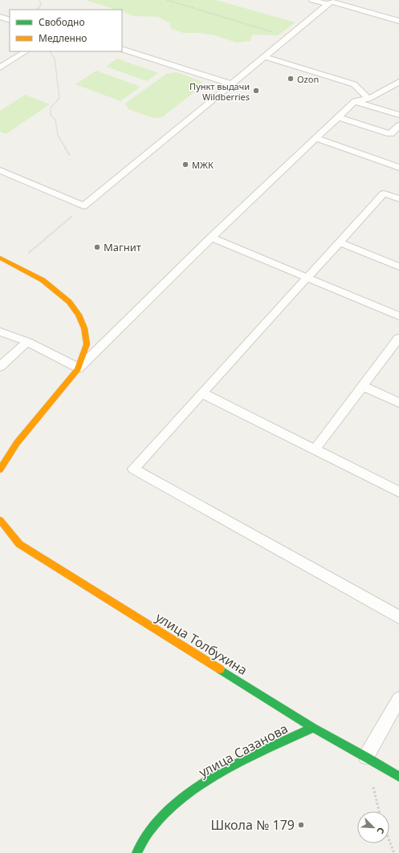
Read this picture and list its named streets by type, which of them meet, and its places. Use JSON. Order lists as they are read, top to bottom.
{
  "streets": {
    "street": ["улица Толбухина", "улица Сазанова"]
  },
  "crossings": [
    ["улица Толбухина", "улица Сазанова"]
  ],
  "places": [
    "Ozon",
    "Пункт выдачи Wildberries",
    "МЖК",
    "Магнит",
    "Школа № 179"
  ],
  "legend": ["Свободно", "Медленно"],
  "north": "bottom right"
}
